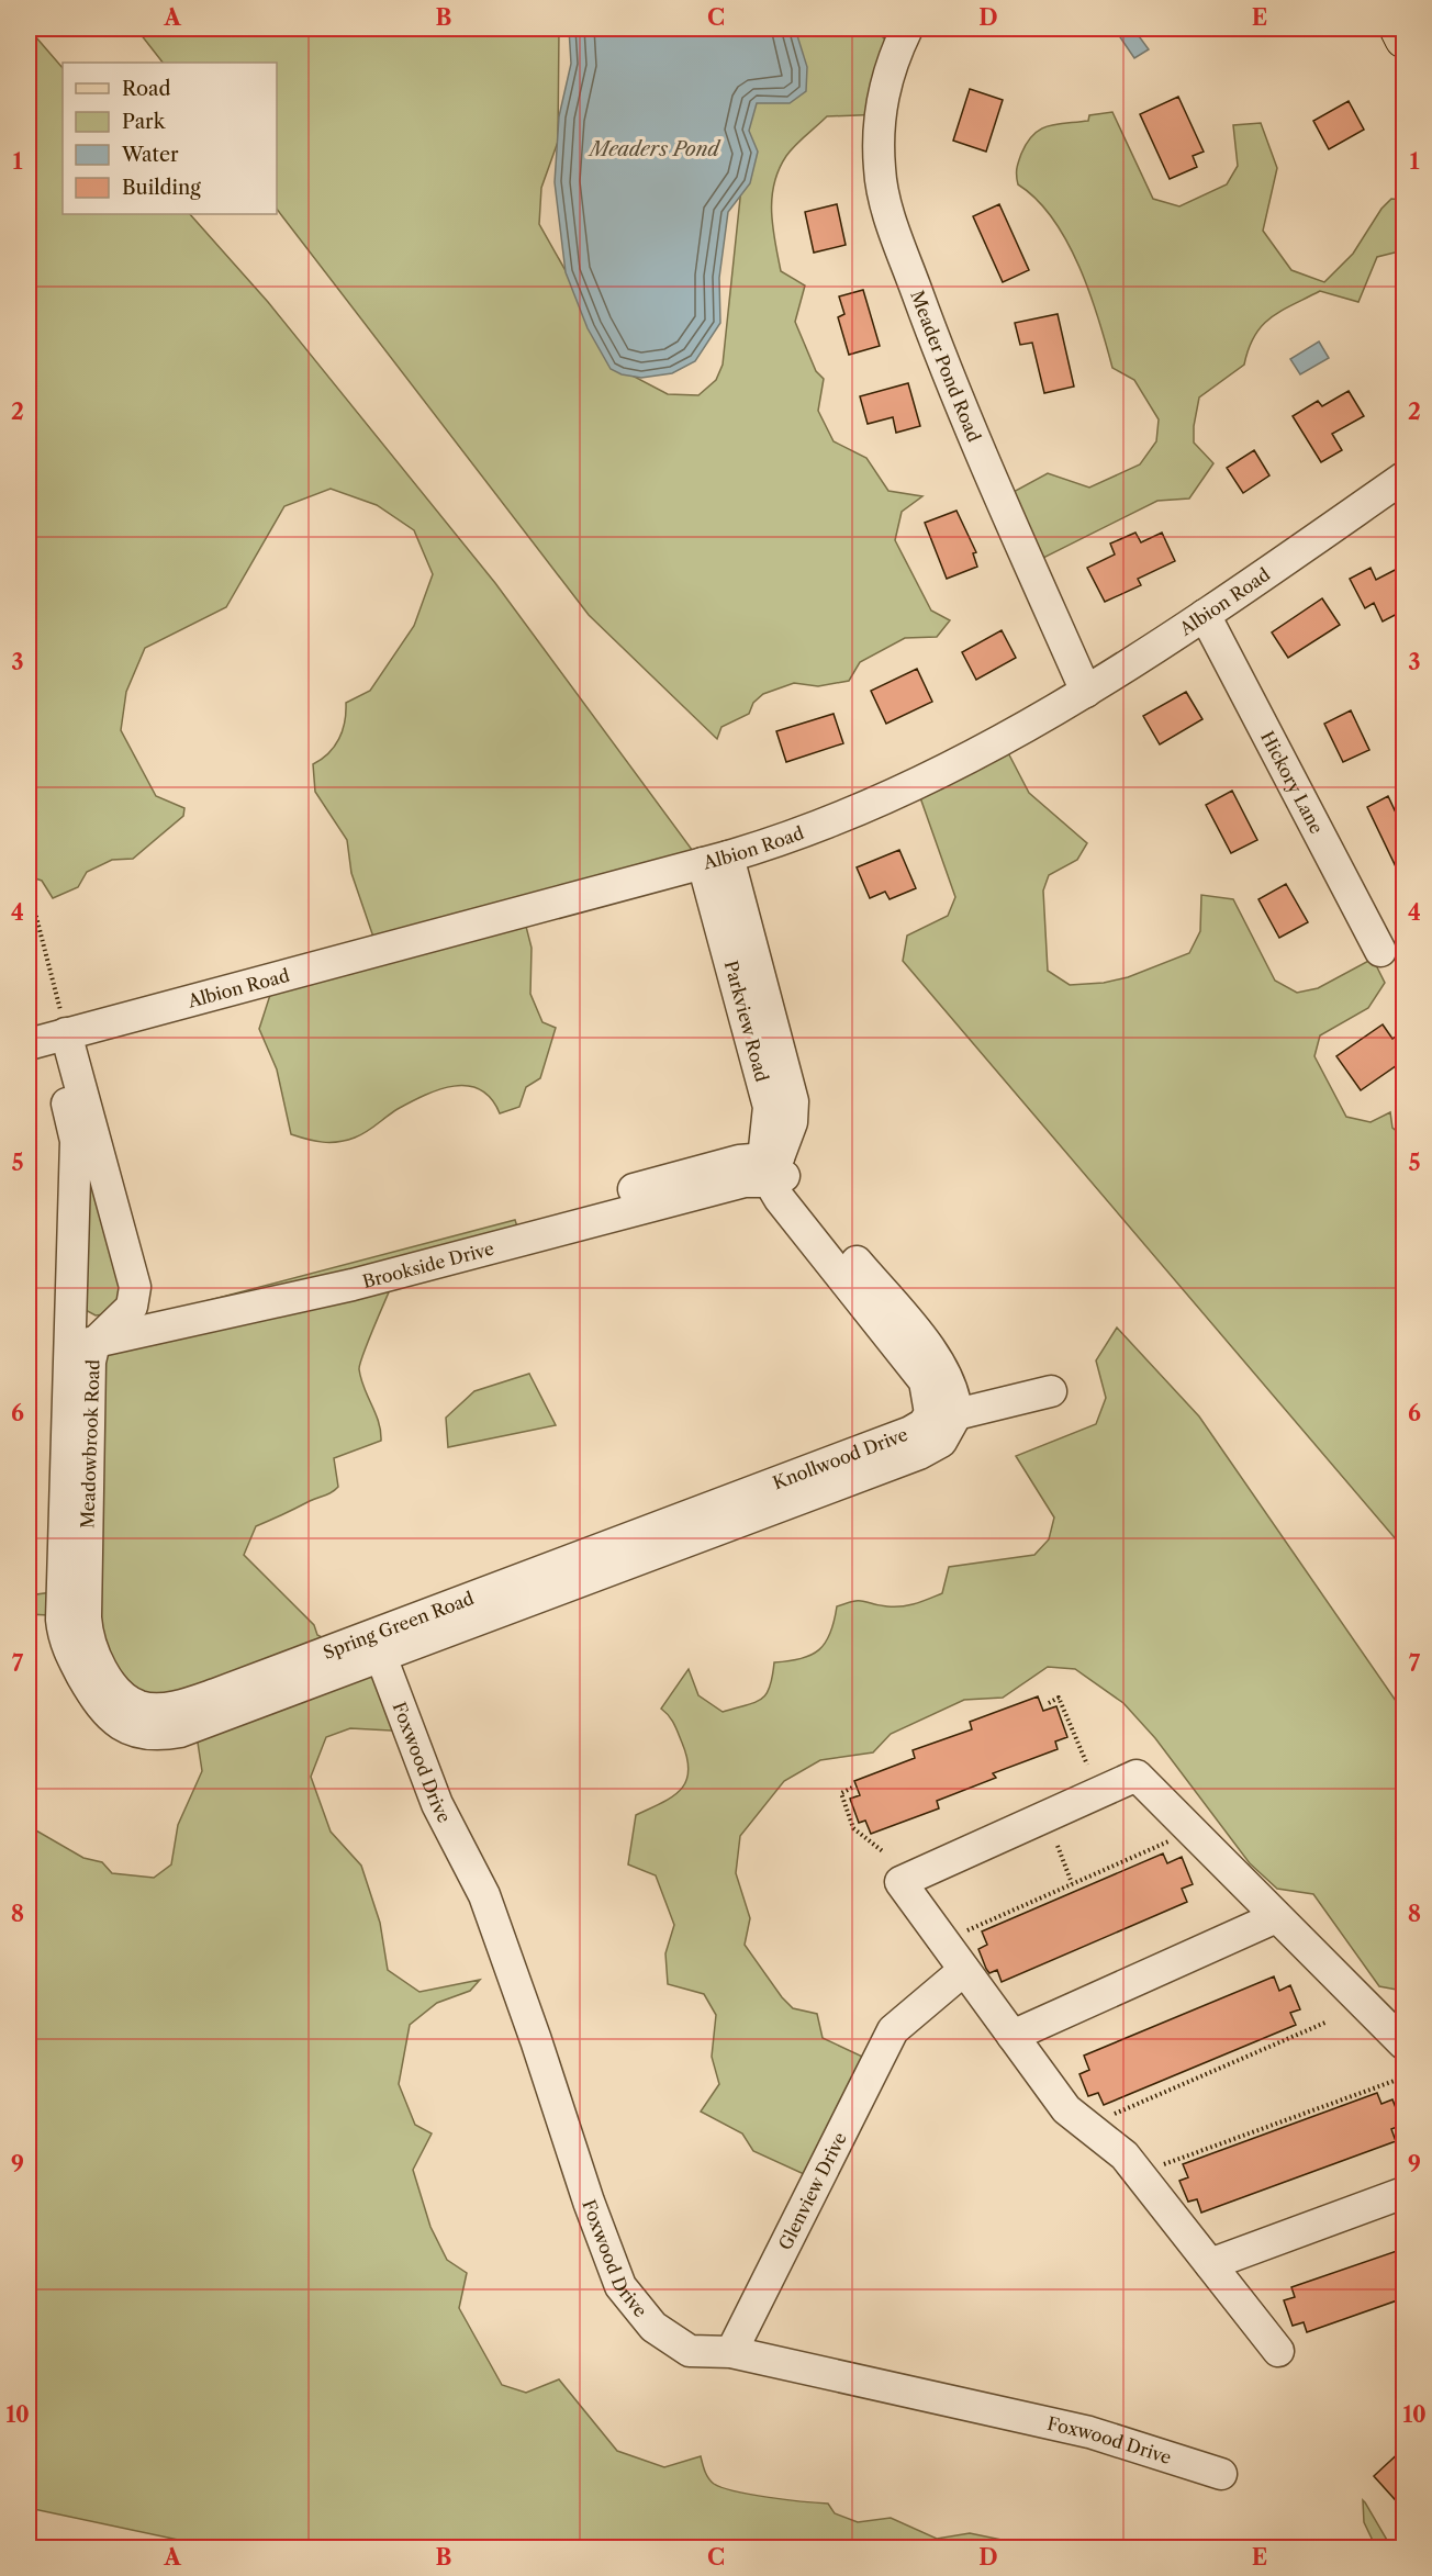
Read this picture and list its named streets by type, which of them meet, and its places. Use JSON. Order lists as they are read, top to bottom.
{
  "streets": {
    "street": [
      "Meader Pond Road",
      "Albion Road",
      "Hickory Lane",
      "Parkview Road",
      "Brookside Drive",
      "Meadowbrook Road",
      "Knollwood Drive",
      "Spring Green Road",
      "Foxwood Drive",
      "Glenview Drive"
    ]
  },
  "crossings": [
    ["Meader Pond Road", "Albion Road"],
    ["Albion Road", "Hickory Lane"],
    ["Albion Road", "Parkview Road"],
    ["Albion Road", "Meadowbrook Road"],
    ["Parkview Road", "Brookside Drive"],
    ["Parkview Road", "Knollwood Drive"],
    ["Brookside Drive", "Meadowbrook Road"],
    ["Brookside Drive", "Knollwood Drive"],
    ["Meadowbrook Road", "Spring Green Road"],
    ["Meadowbrook Road", "Foxwood Drive"],
    ["Knollwood Drive", "Spring Green Road"],
    ["Spring Green Road", "Foxwood Drive"],
    ["Foxwood Drive", "Glenview Drive"]
  ],
  "water": ["Meaders Pond"],
  "legend": [
    "Road",
    "Park",
    "Water",
    "Building"
  ],
  "grid": {
    "columns": [
      "A",
      "B",
      "C",
      "D",
      "E"
    ],
    "rows": [
      "1",
      "2",
      "3",
      "4",
      "5",
      "6",
      "7",
      "8",
      "9",
      "10"
    ]
  }
}
